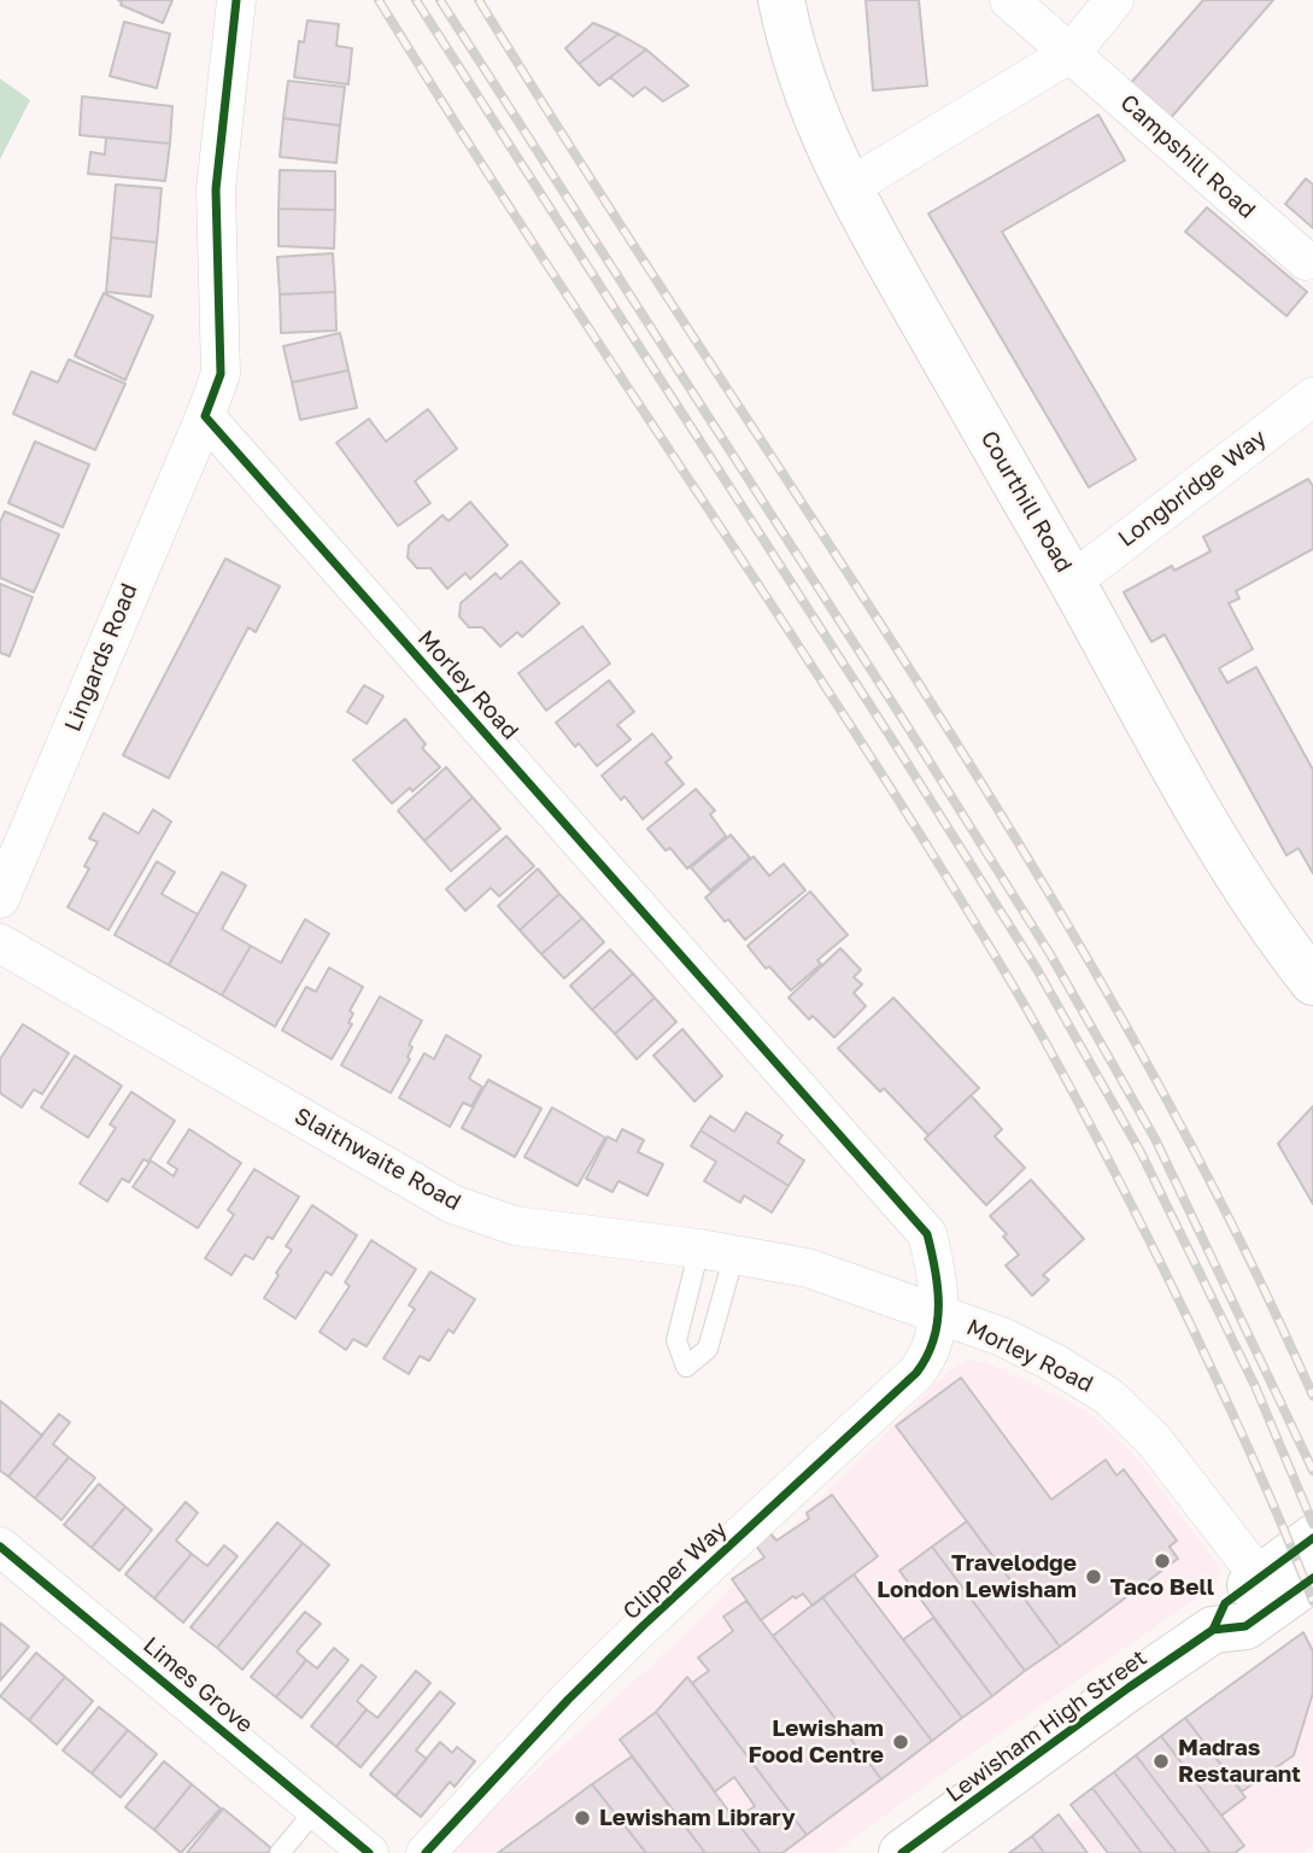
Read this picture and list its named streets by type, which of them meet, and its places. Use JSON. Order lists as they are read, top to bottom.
{
  "streets": {
    "main road": ["Courthill Road", "Lewisham High Street"],
    "street": [
      "Campshill Road",
      "Longbridge Way",
      "Lingards Road",
      "Morley Road",
      "Slaithwaite Road",
      "Clipper Way",
      "Limes Grove"
    ]
  },
  "crossings": [
    ["Longbridge Way", "Courthill Road"],
    ["Lingards Road", "Morley Road"],
    ["Morley Road", "Slaithwaite Road"],
    ["Morley Road", "Clipper Way"],
    ["Morley Road", "Lewisham High Street"],
    ["Slaithwaite Road", "Clipper Way"]
  ],
  "places": [
    "Taco Bell",
    "Travelodge London Lewisham",
    "Lewisham Food Centre",
    "Madras Restaurant",
    "Lewisham Library"
  ]
}
